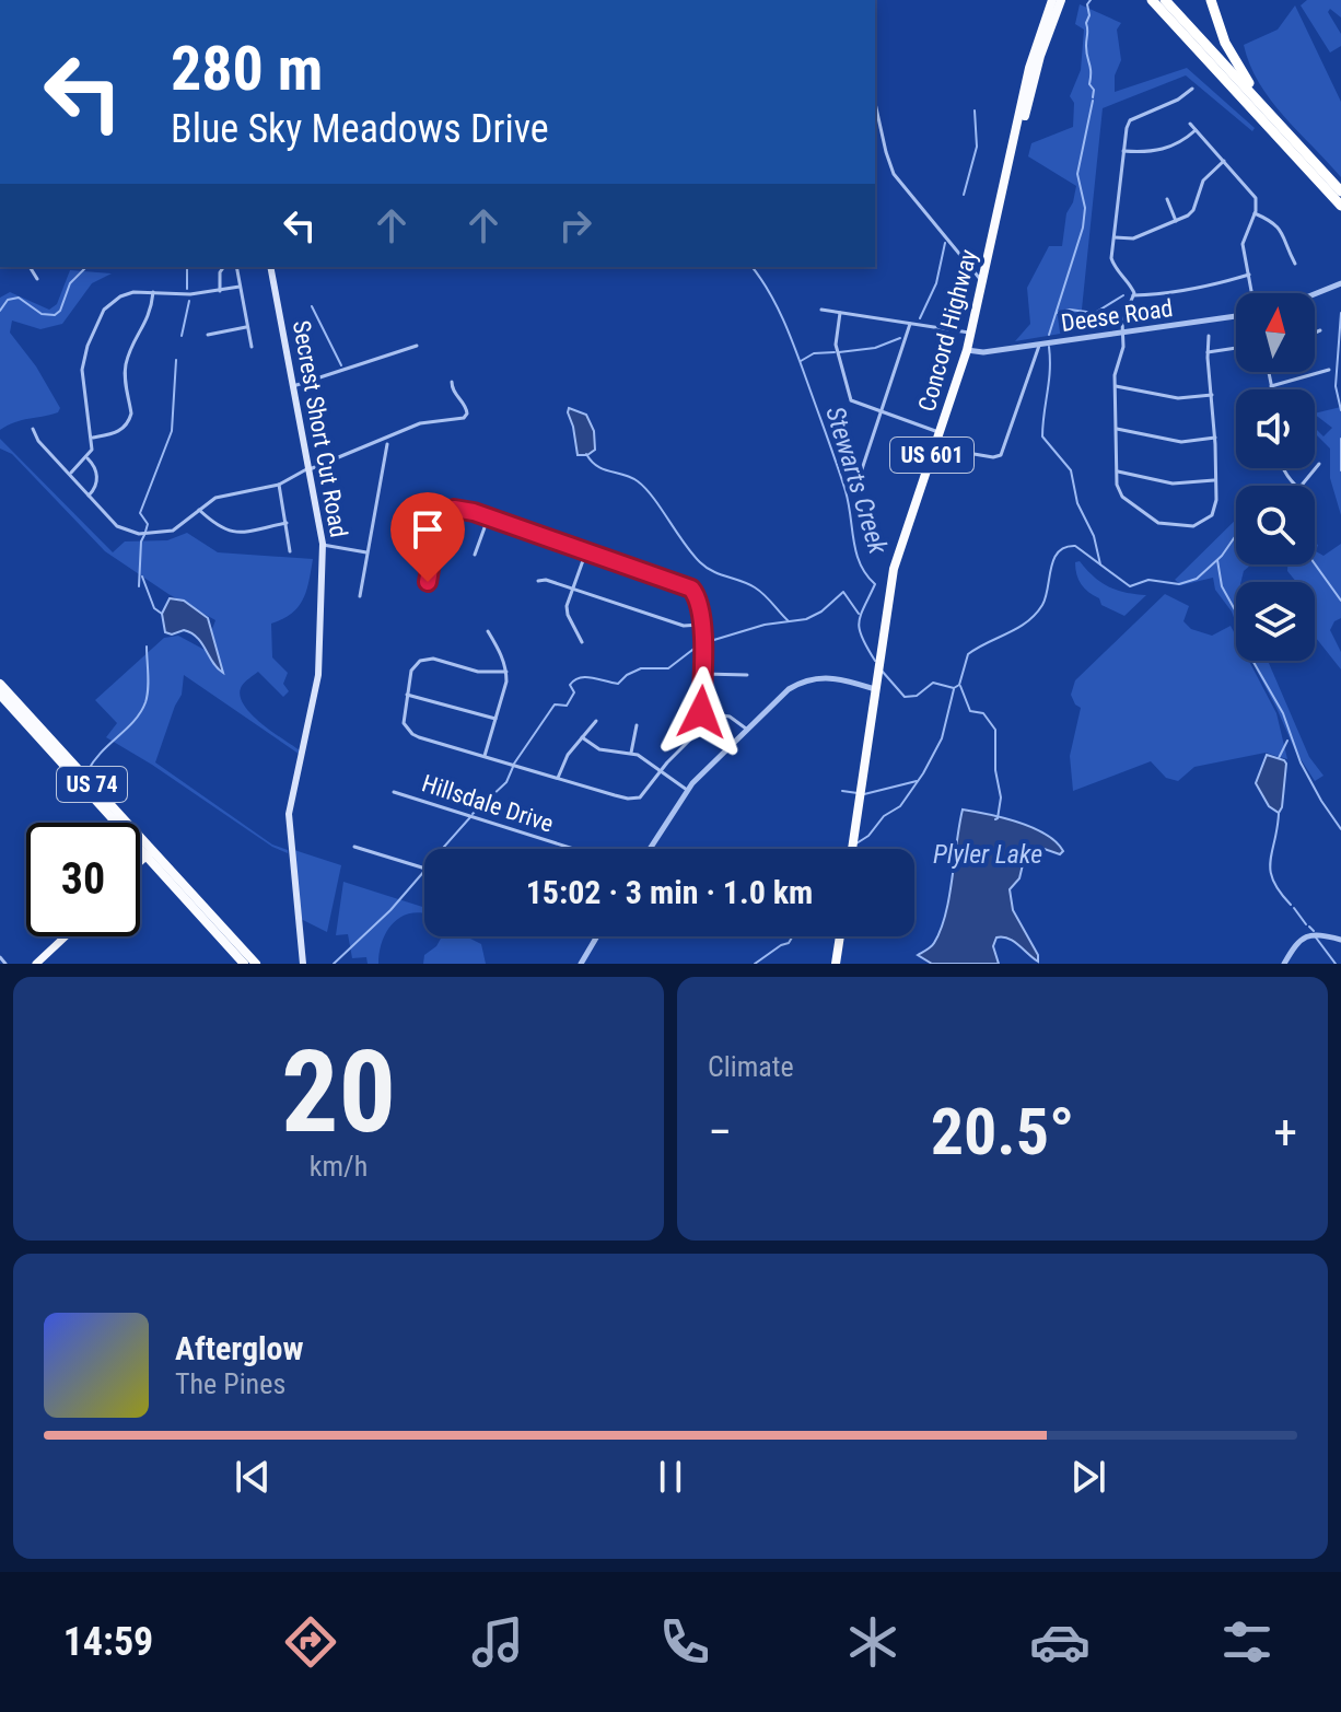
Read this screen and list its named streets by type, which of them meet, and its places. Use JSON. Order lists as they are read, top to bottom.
{
  "streets": {
    "highway": ["Concord Highway", "US 601", "US 74"],
    "main road": ["Secrest Short Cut Road"],
    "street": ["Deese Road", "Hillsdale Drive"]
  },
  "crossings": [
    ["Deese Road", "Concord Highway"],
    ["Concord Highway", "US 601"]
  ],
  "water": ["Stewarts Creek", "Plyler Lake"],
  "north": "top",
  "page": {
    "turn": ["280 m", "Blue Sky Meadows Drive"],
    "limit": "30",
    "trip": "15:02 · 3 min · 1.0 km",
    "tile": [
      ["20", "km/h"],
      "Climate"
    ],
    "heat": ["−", "20.5°", "+"],
    "song": ["Afterglow", "The Pines"],
    "tabs": "14:59"
  }
}
